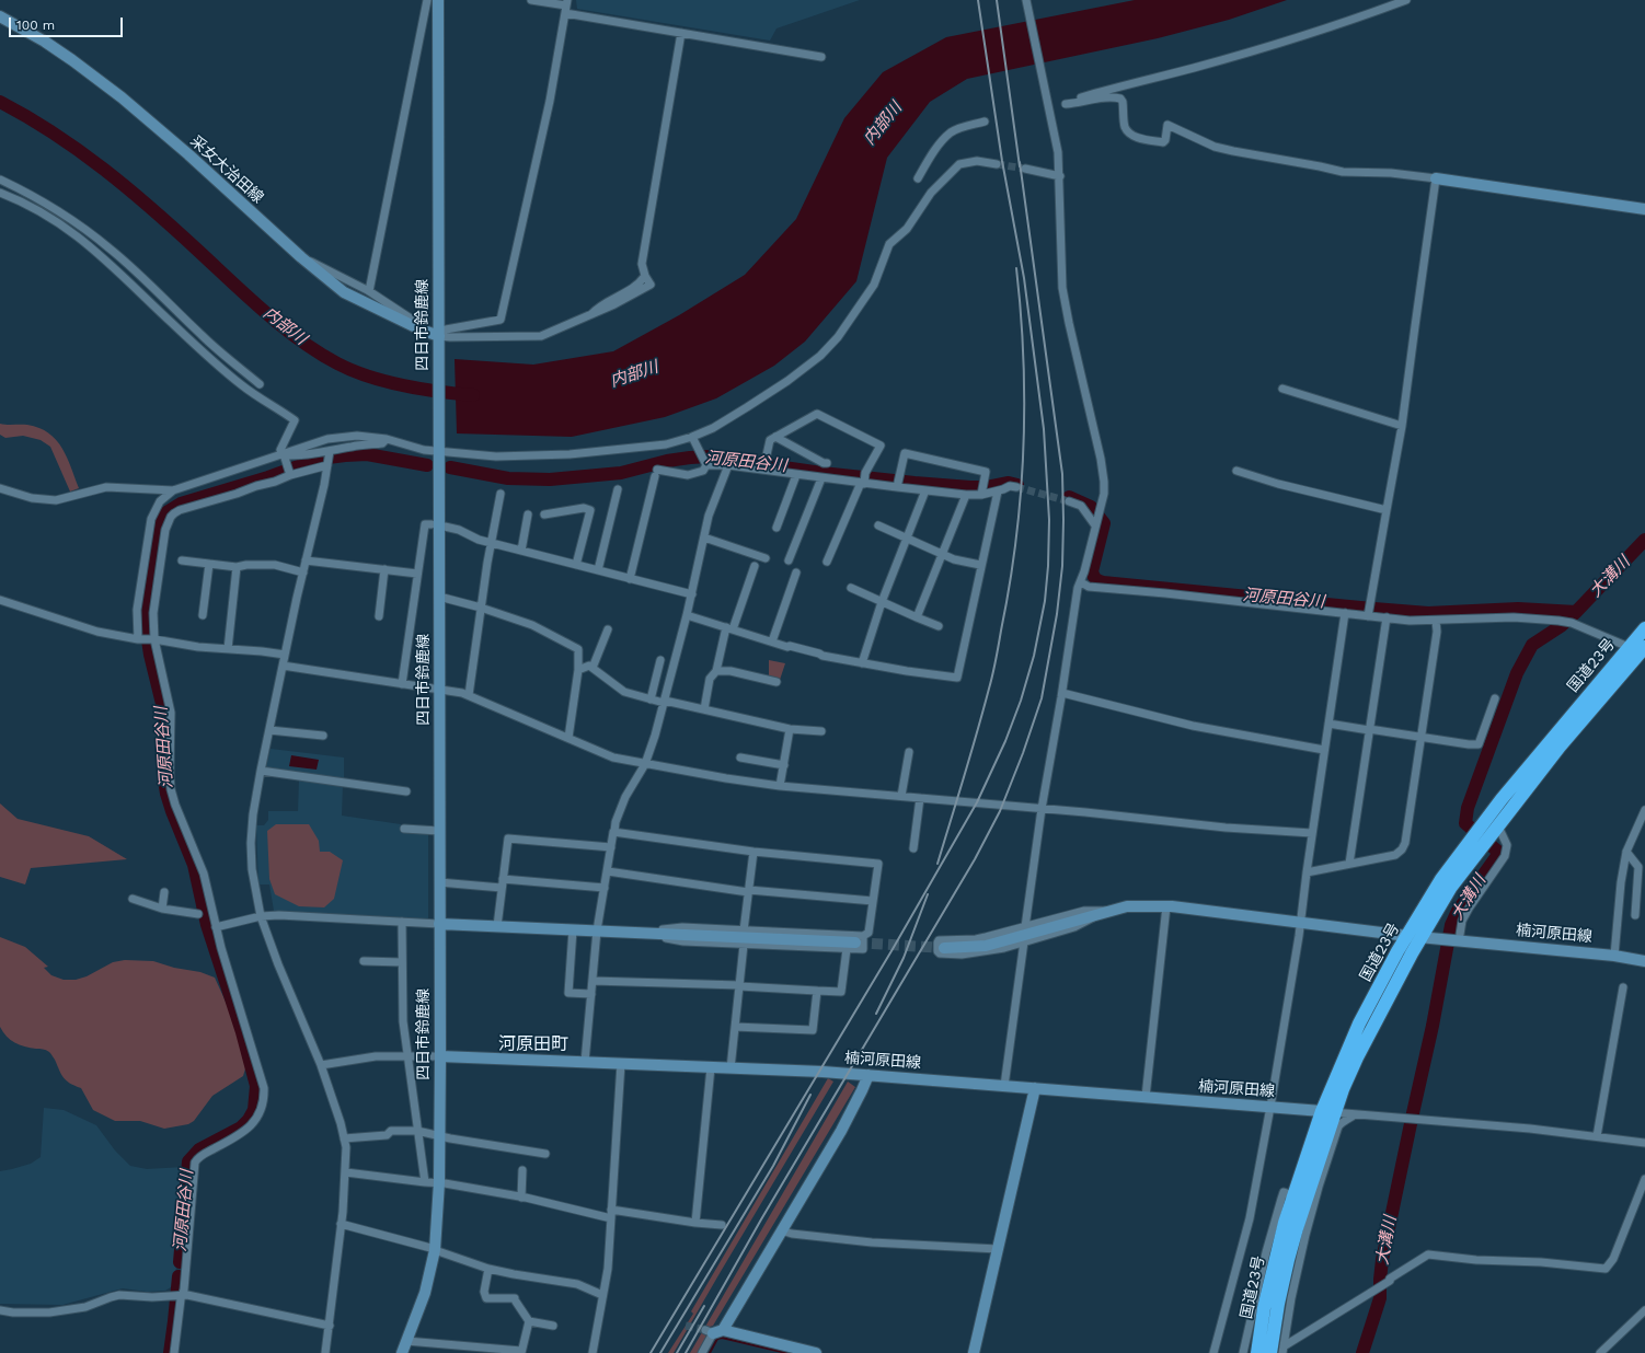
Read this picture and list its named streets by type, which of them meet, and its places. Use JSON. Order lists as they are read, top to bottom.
{
  "streets": {
    "highway": ["国道23号"],
    "main road": ["采女大治田線", "四日市鈴鹿線", "楠河原田線"]
  },
  "crossings": [
    ["采女大治田線", "四日市鈴鹿線"],
    ["四日市鈴鹿線", "楠河原田線"],
    ["国道23号", "楠河原田線"]
  ],
  "districts": ["河原田町"],
  "water": ["内部川", "河原田谷川", "大溝川"],
  "scale_bar": "100 m"
}
